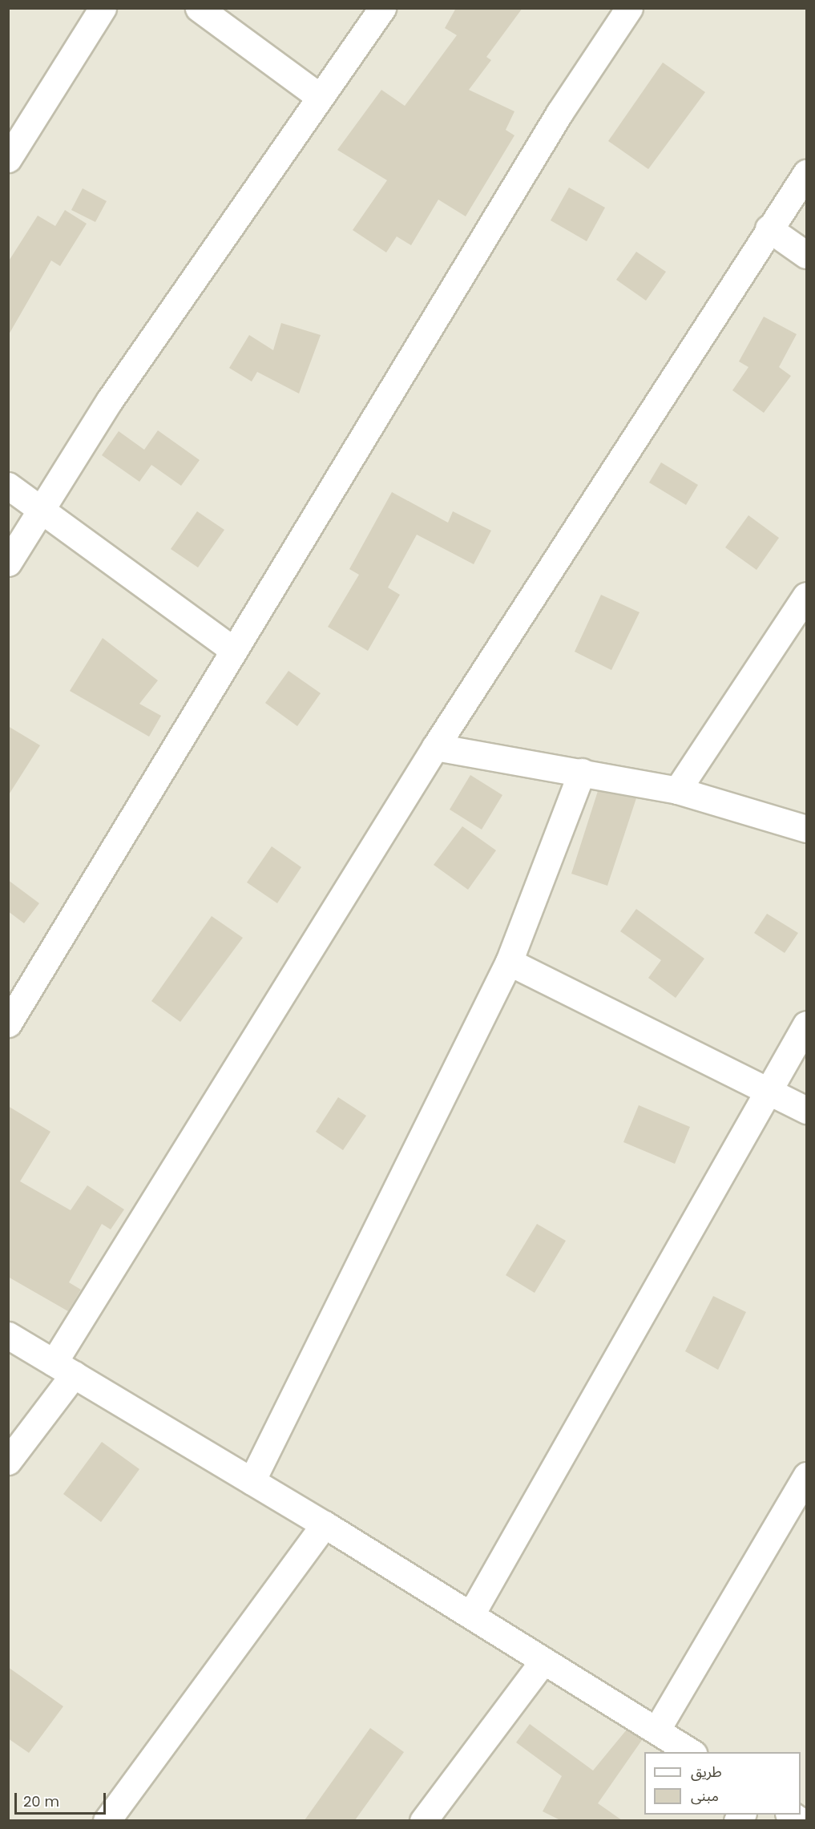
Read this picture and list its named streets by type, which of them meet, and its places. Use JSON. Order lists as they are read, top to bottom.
{
  "legend": ["طريق", "مبنى"],
  "scale_bar": "20 m"
}
